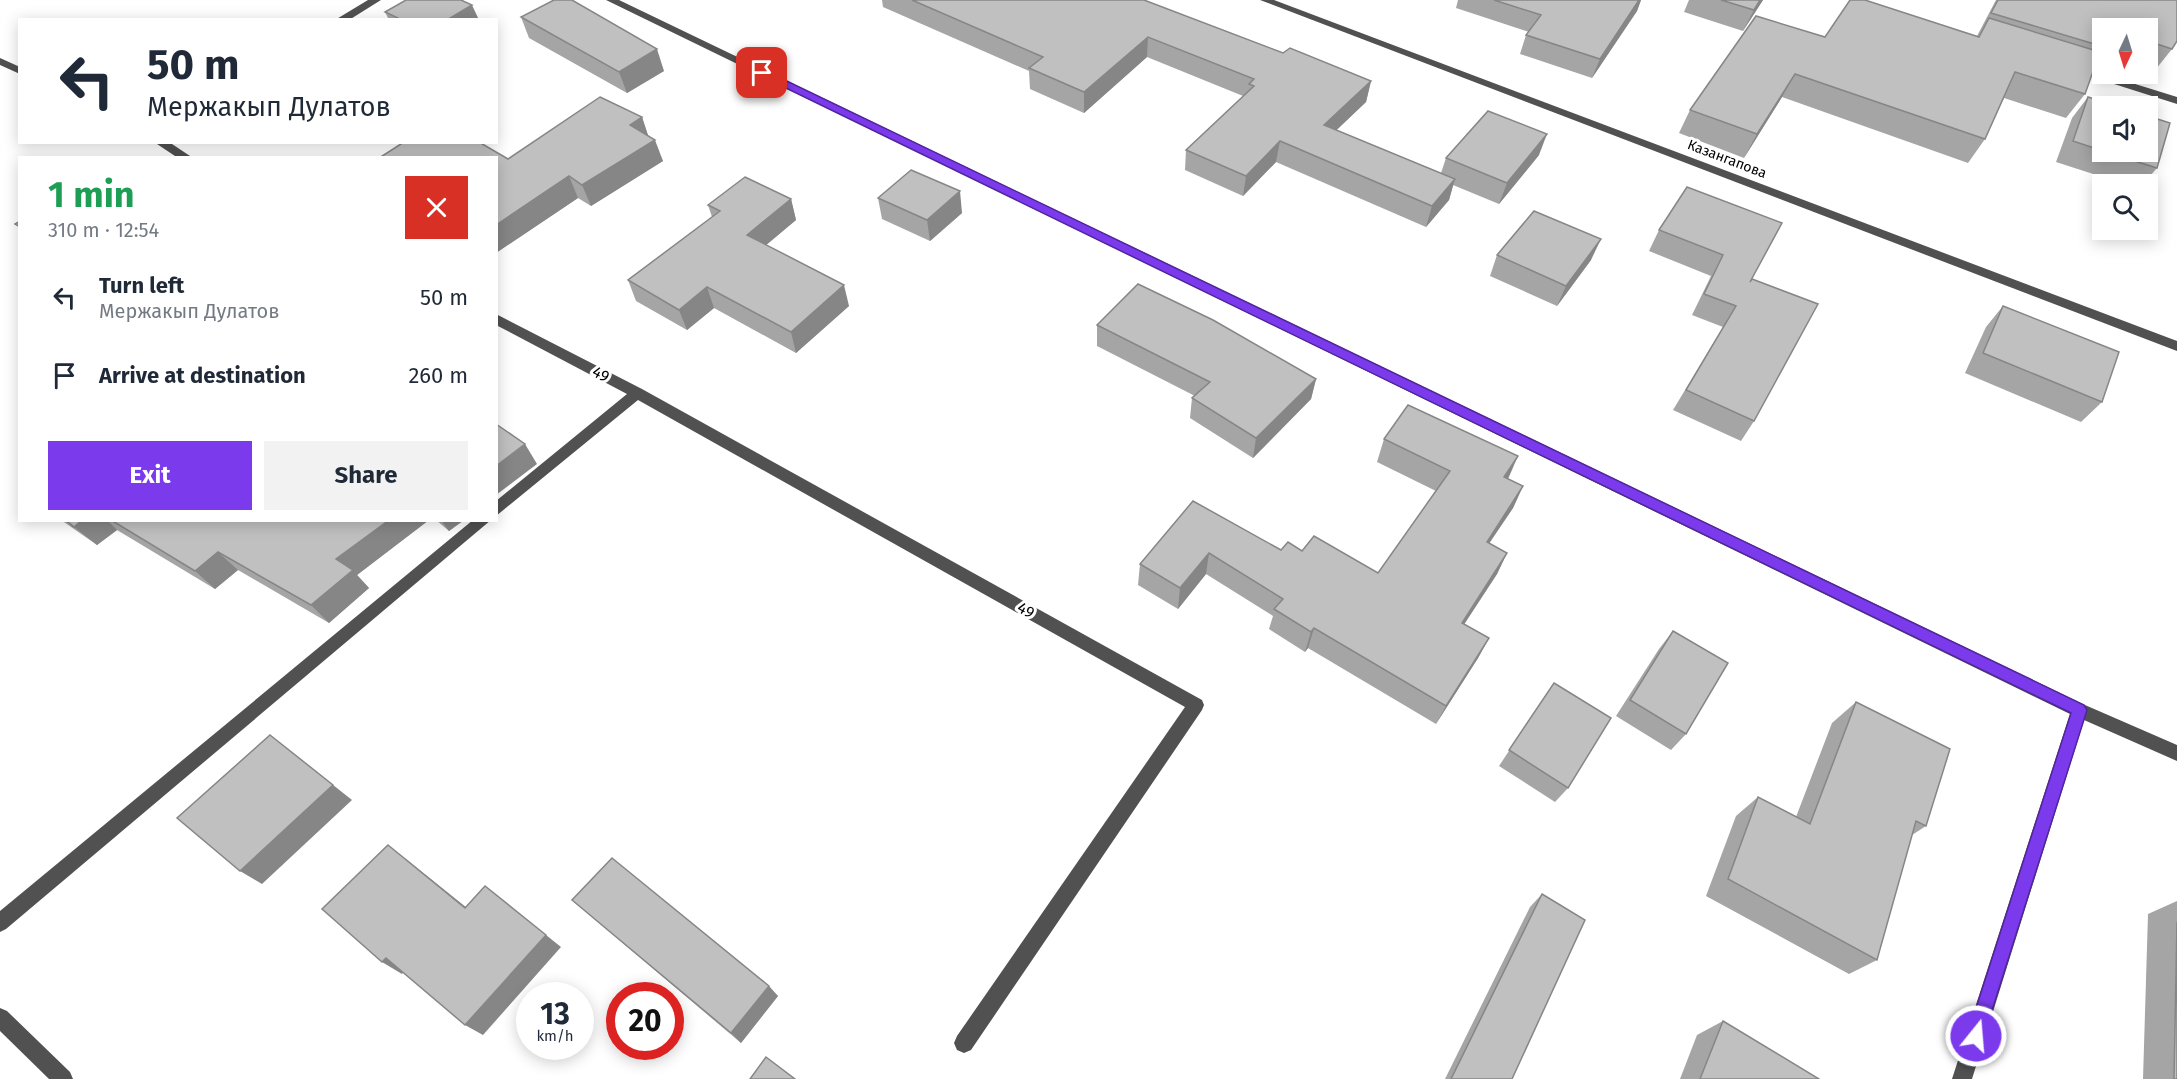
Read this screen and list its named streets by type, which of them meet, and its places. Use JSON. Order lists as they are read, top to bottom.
{
  "streets": {
    "street": ["Казангапова", "49"]
  },
  "north": "bottom",
  "page": {
    "turn": ["50 m", "Мержакып Дулатов"],
    "heading": ["1 min", "310 m · 12:54"],
    "list": [
      {
        "name": "Turn left",
        "note": "Мержакып Дулатов",
        "value": "50 m"
      },
      {
        "name": "Arrive at destination",
        "value": "260 m"
      }
    ],
    "buttons": ["Exit", "Share"],
    "speed": "13 km/h",
    "limit": "20"
  }
}
